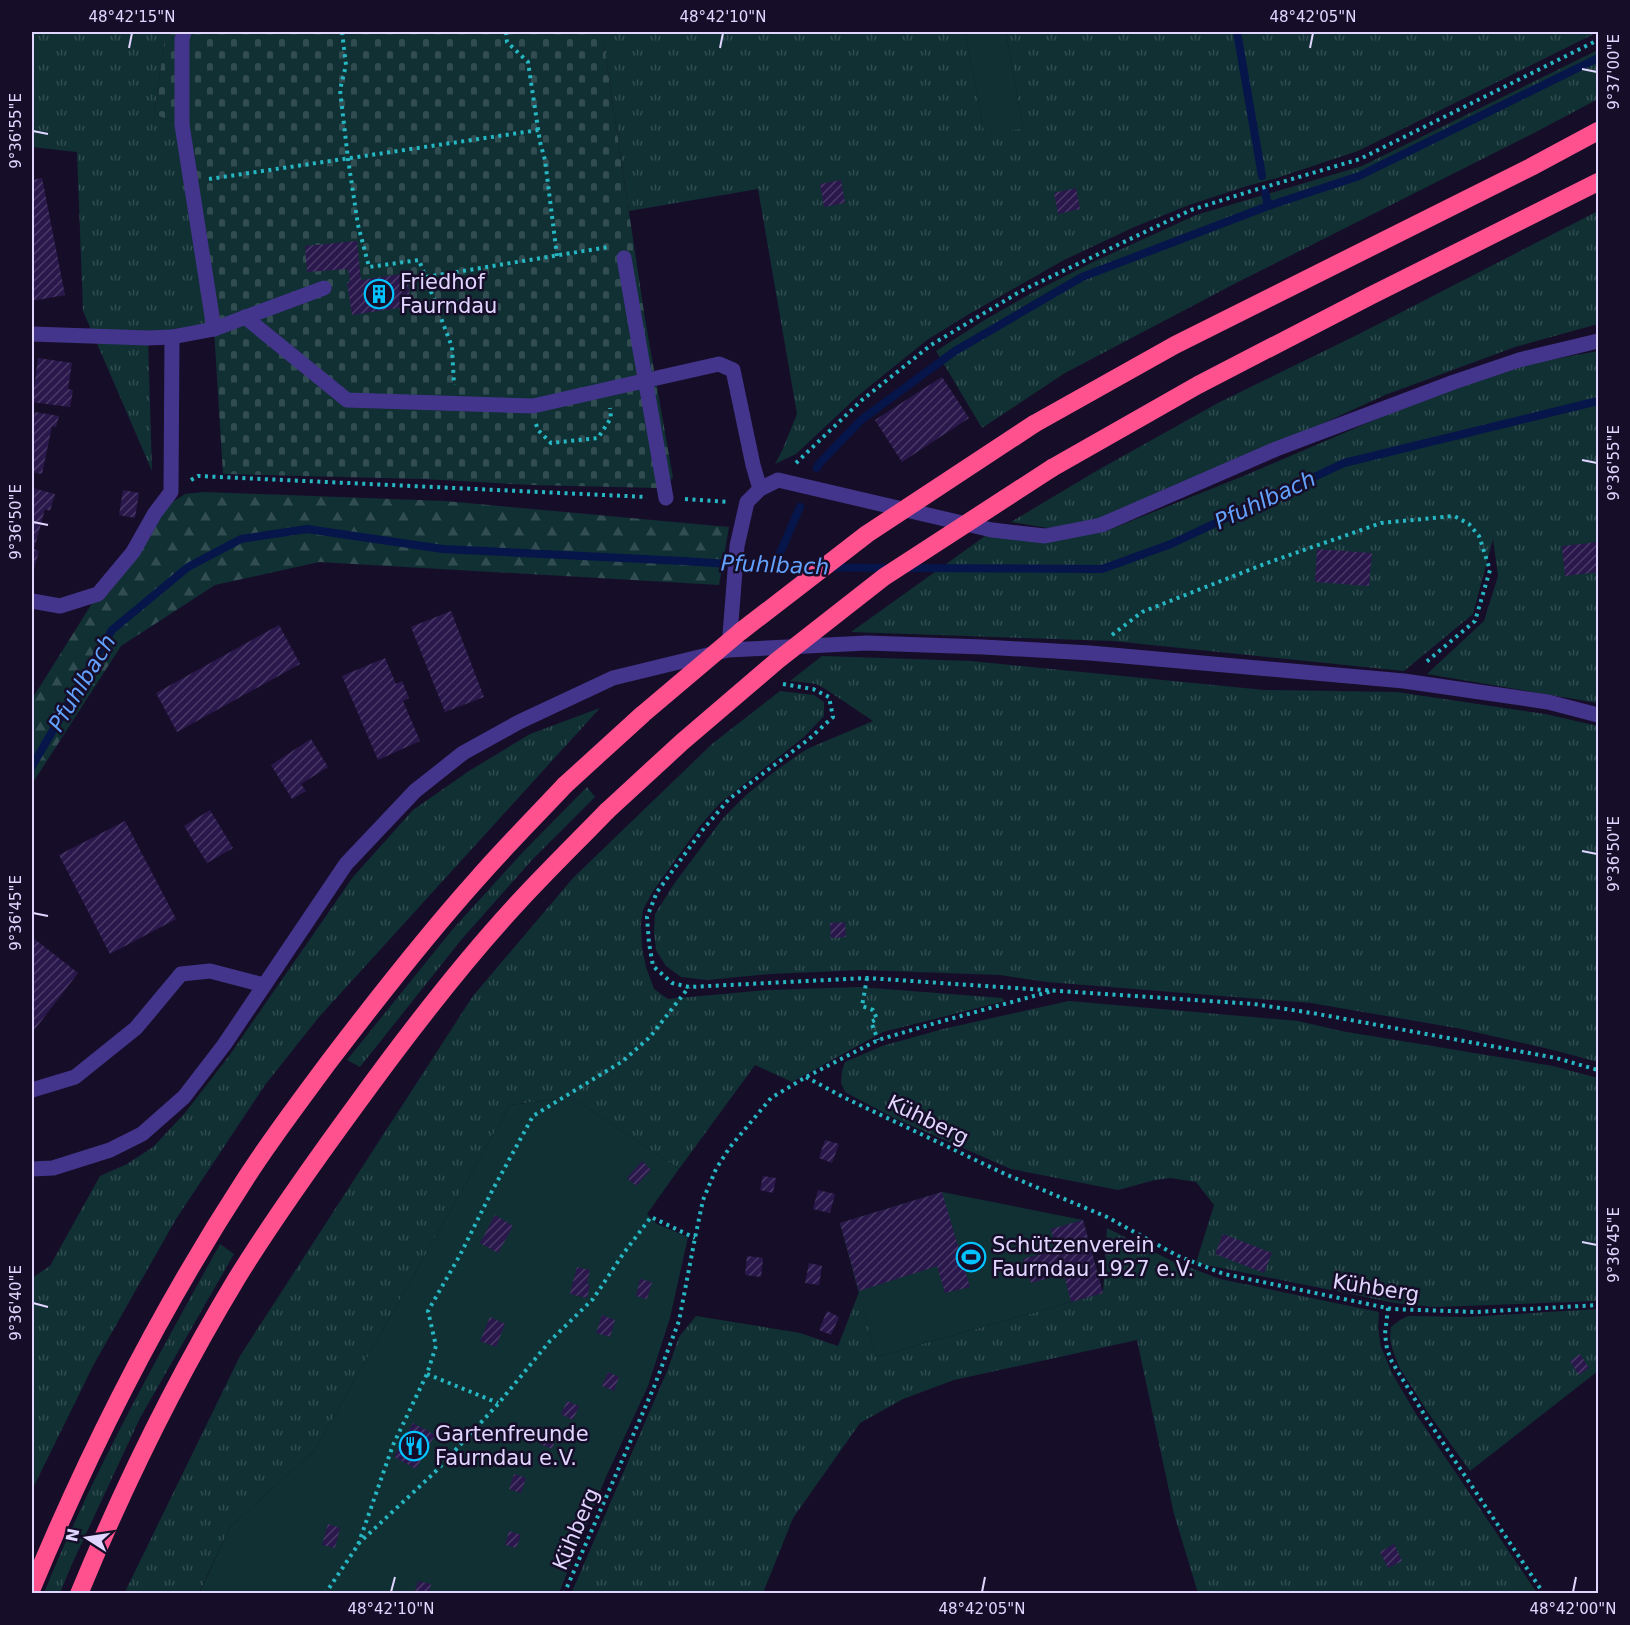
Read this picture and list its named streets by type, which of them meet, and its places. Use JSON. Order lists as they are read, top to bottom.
{
  "streets": {
    "path": ["Kühberg"]
  },
  "water": ["Pfuhlbach"],
  "places": {
    "building": ["Friedhof Faurndau"],
    "sports": ["Schützenverein Faurndau 1927 e.V."],
    "restaurant": ["Gartenfreunde Faurndau e.V."]
  },
  "north": "left",
  "coordinates": [
    "48°42'15\"N",
    "48°42'10\"N",
    "48°42'05\"N",
    "9°37'00\"E",
    "9°36'55\"E",
    "9°36'50\"E",
    "9°36'45\"E",
    "9°36'40\"E",
    "48°42'00\"N"
  ]
}
